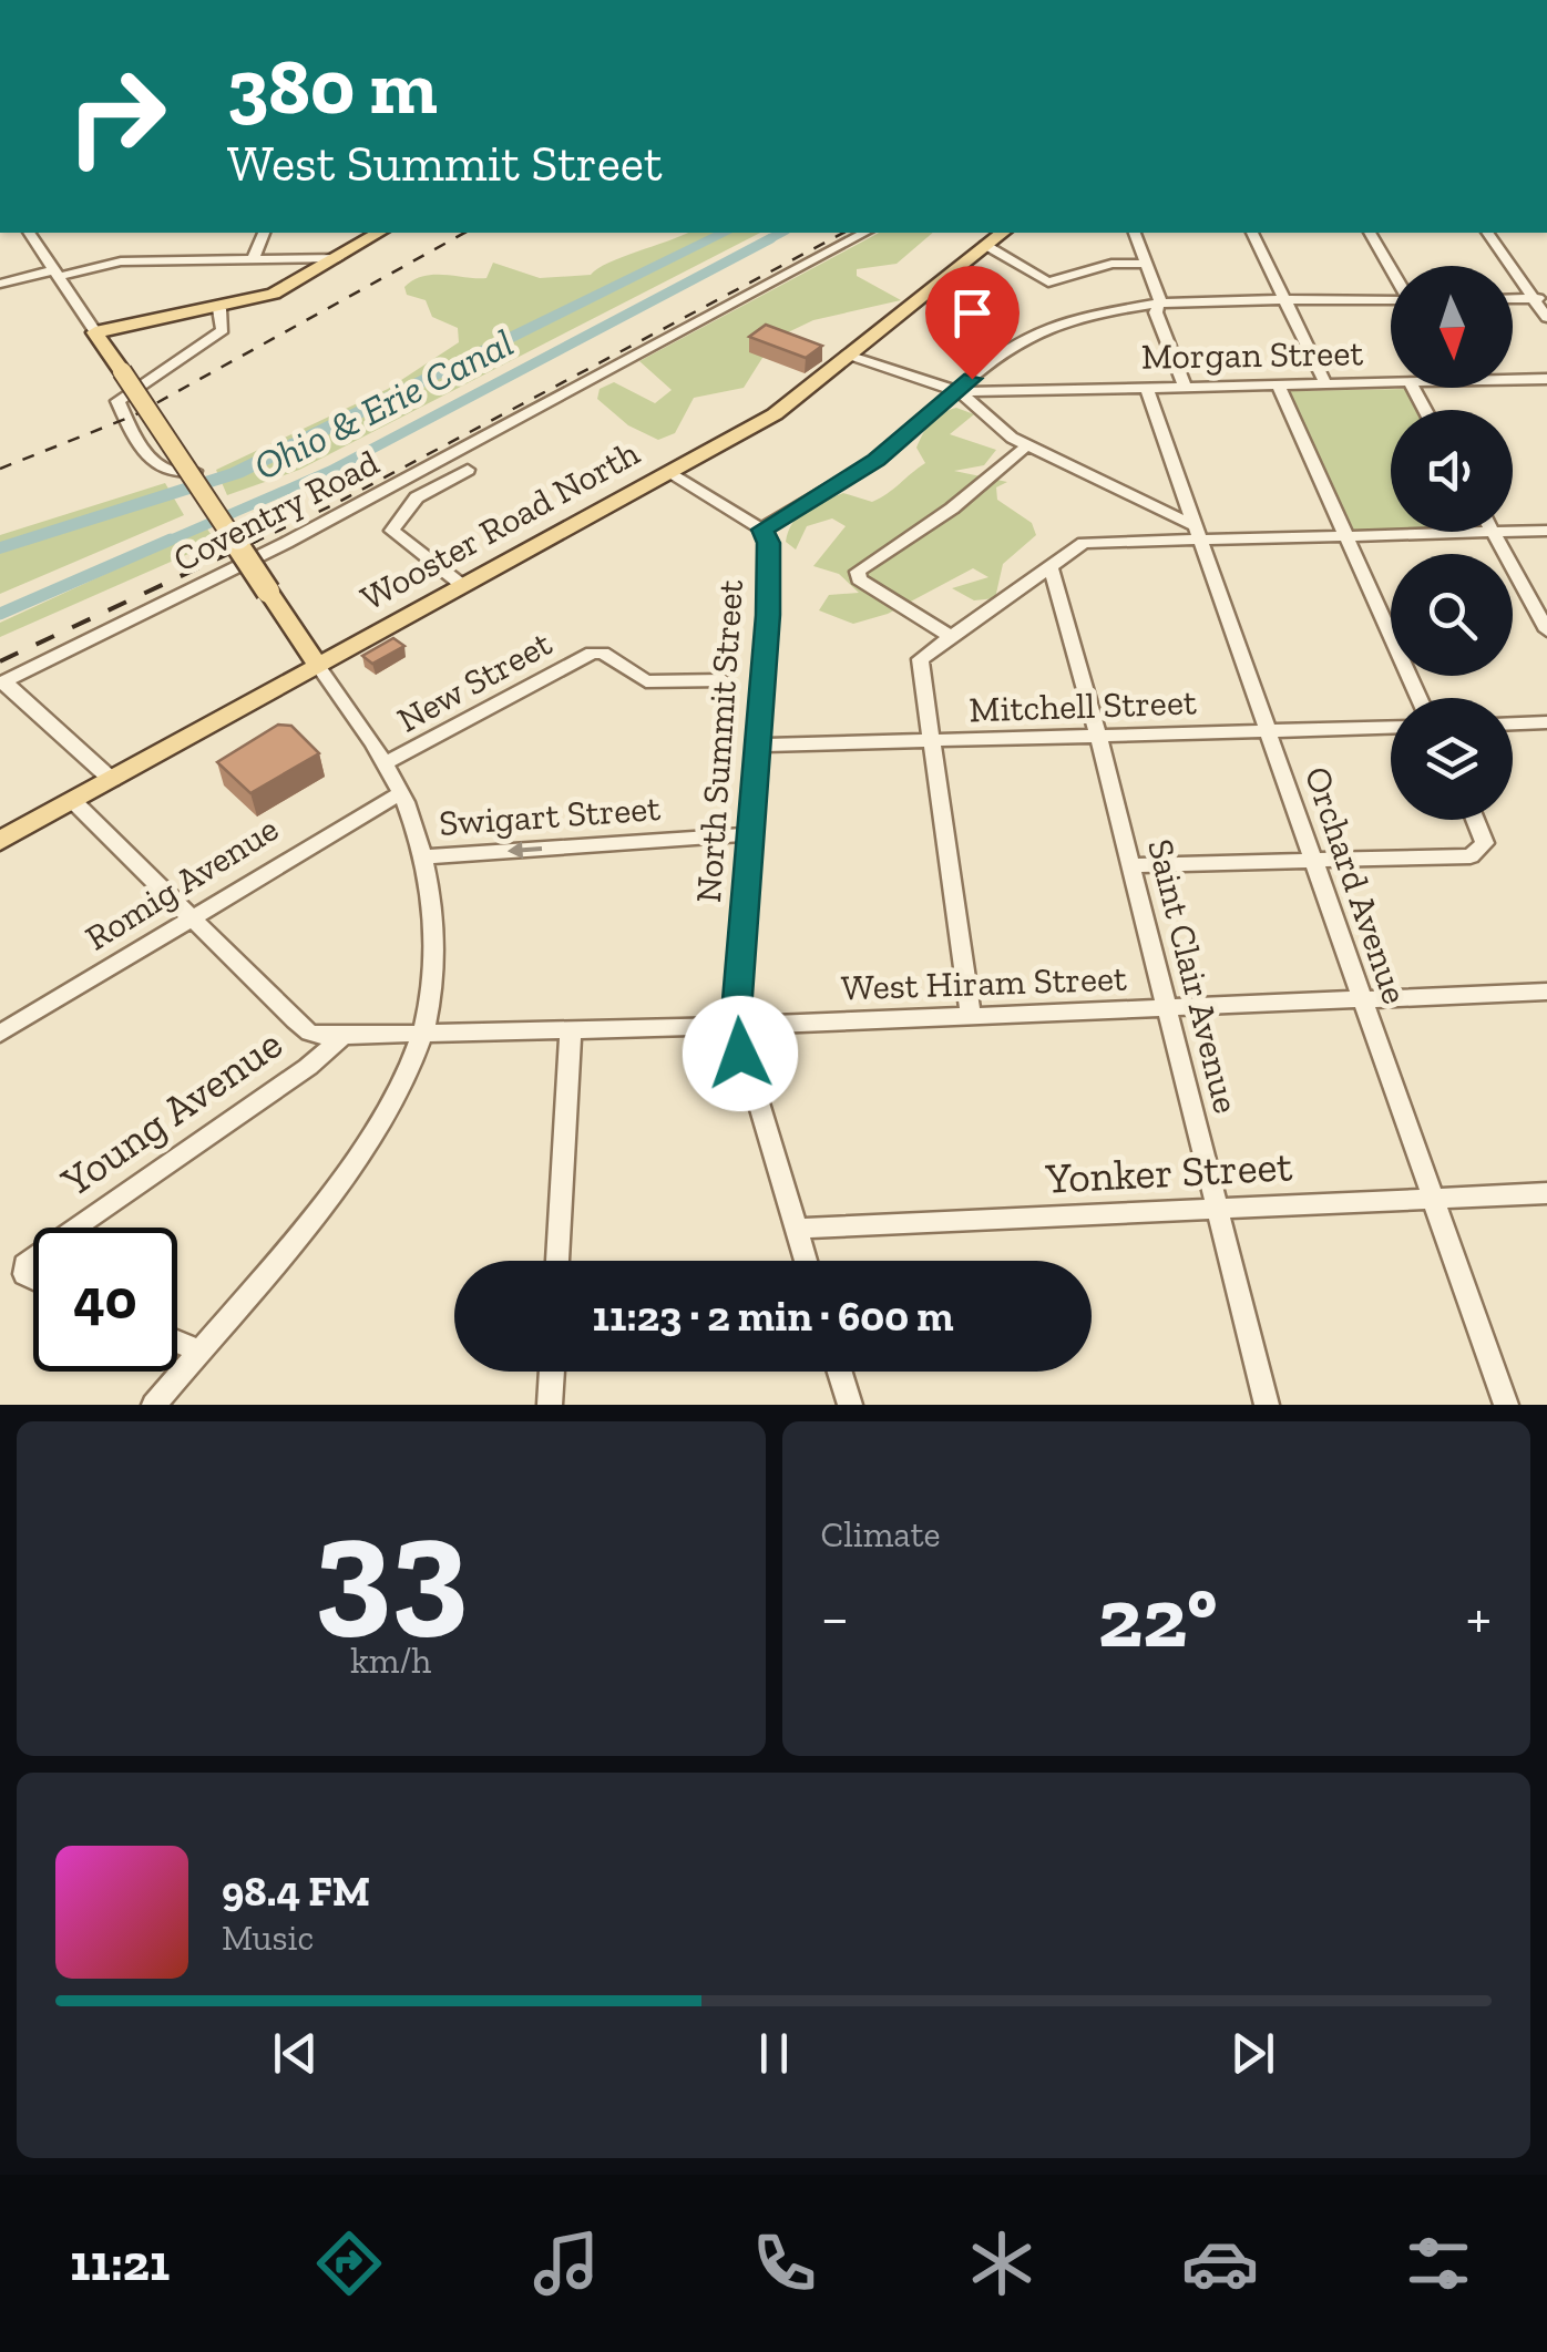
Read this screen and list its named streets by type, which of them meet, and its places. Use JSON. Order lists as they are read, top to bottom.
{
  "streets": {
    "main road": ["Wooster Road North"],
    "street": [
      "Morgan Street",
      "Coventry Road",
      "New Street",
      "Mitchell Street",
      "North Summit Street",
      "Swigart Street",
      "Romig Avenue",
      "Orchard Avenue",
      "Saint Clair Avenue",
      "West Hiram Street",
      "Young Avenue",
      "Yonker Street"
    ]
  },
  "crossings": [
    ["Morgan Street", "Orchard Avenue"],
    ["Wooster Road North", "West Hiram Street"],
    ["Mitchell Street", "North Summit Street"],
    ["Mitchell Street", "Orchard Avenue"],
    ["Mitchell Street", "Saint Clair Avenue"],
    ["North Summit Street", "Swigart Street"],
    ["North Summit Street", "West Hiram Street"],
    ["North Summit Street", "Yonker Street"],
    ["Romig Avenue", "West Hiram Street"],
    ["Orchard Avenue", "West Hiram Street"],
    ["Orchard Avenue", "Yonker Street"],
    ["Saint Clair Avenue", "West Hiram Street"],
    ["Saint Clair Avenue", "Yonker Street"],
    ["West Hiram Street", "Young Avenue"]
  ],
  "one_way": ["Swigart Street"],
  "water": ["Ohio & Erie Canal"],
  "north": "bottom",
  "page": {
    "turn": ["380 m", "West Summit Street"],
    "limit": "40",
    "trip": "11:23 · 2 min · 600 m",
    "tile": [
      ["33", "km/h"],
      "Climate"
    ],
    "heat": ["−", "22°", "+"],
    "song": ["98.4 FM", "Music"],
    "tabs": "11:21"
  }
}
